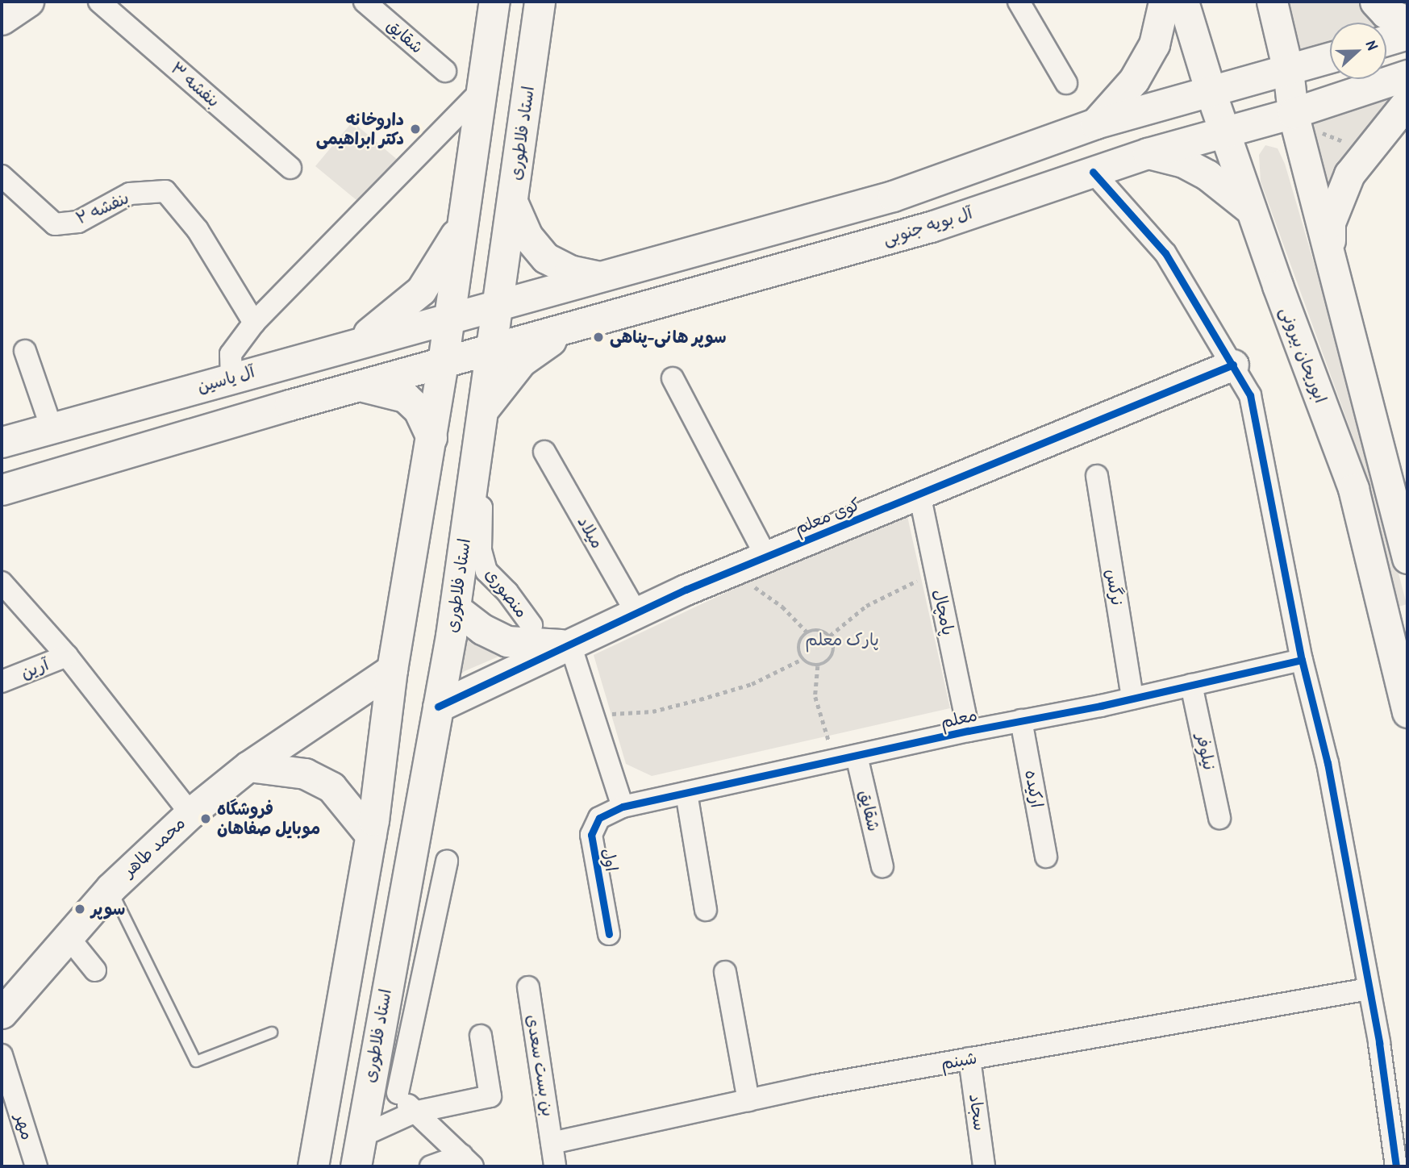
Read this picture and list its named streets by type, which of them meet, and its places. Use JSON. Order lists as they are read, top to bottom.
{
  "streets": {
    "main road": [
      "استاد فلاطوری",
      "آل بویه جنوبی",
      "ابوریحان بیرونی",
      "آل یاسین",
      "کوی معلم",
      "محمد طاهر"
    ],
    "street": [
      "شقایق",
      "بنفشه ۳",
      "بنفشه ۲",
      "میلاد",
      "نرگس",
      "منصوری",
      "پامچال",
      "آرین",
      "معلم",
      "نیلوفر",
      "ارکیده",
      "اول",
      "شبنم",
      "بن بست سعدی",
      "سجاد",
      "مهر"
    ]
  },
  "crossings": [
    ["شقایق", "معلم"],
    ["استاد فلاطوری", "آل بویه جنوبی"],
    ["استاد فلاطوری", "کوی معلم"],
    ["استاد فلاطوری", "منصوری"],
    ["آل بویه جنوبی", "ابوریحان بیرونی"],
    ["کوی معلم", "میلاد"],
    ["کوی معلم", "پامچال"],
    ["نرگس", "معلم"],
    ["پامچال", "معلم"],
    ["معلم", "نیلوفر"],
    ["معلم", "ارکیده"],
    ["معلم", "اول"],
    ["شبنم", "بن بست سعدی"],
    ["شبنم", "سجاد"]
  ],
  "parks": ["پارک معلم"],
  "places": [
    "داروخانه دکتر ابراهیمی",
    "سوپر هانی-پناهی",
    "فروشگاه موبایل صفاهان",
    "سوپر"
  ],
  "north": "right"
}
